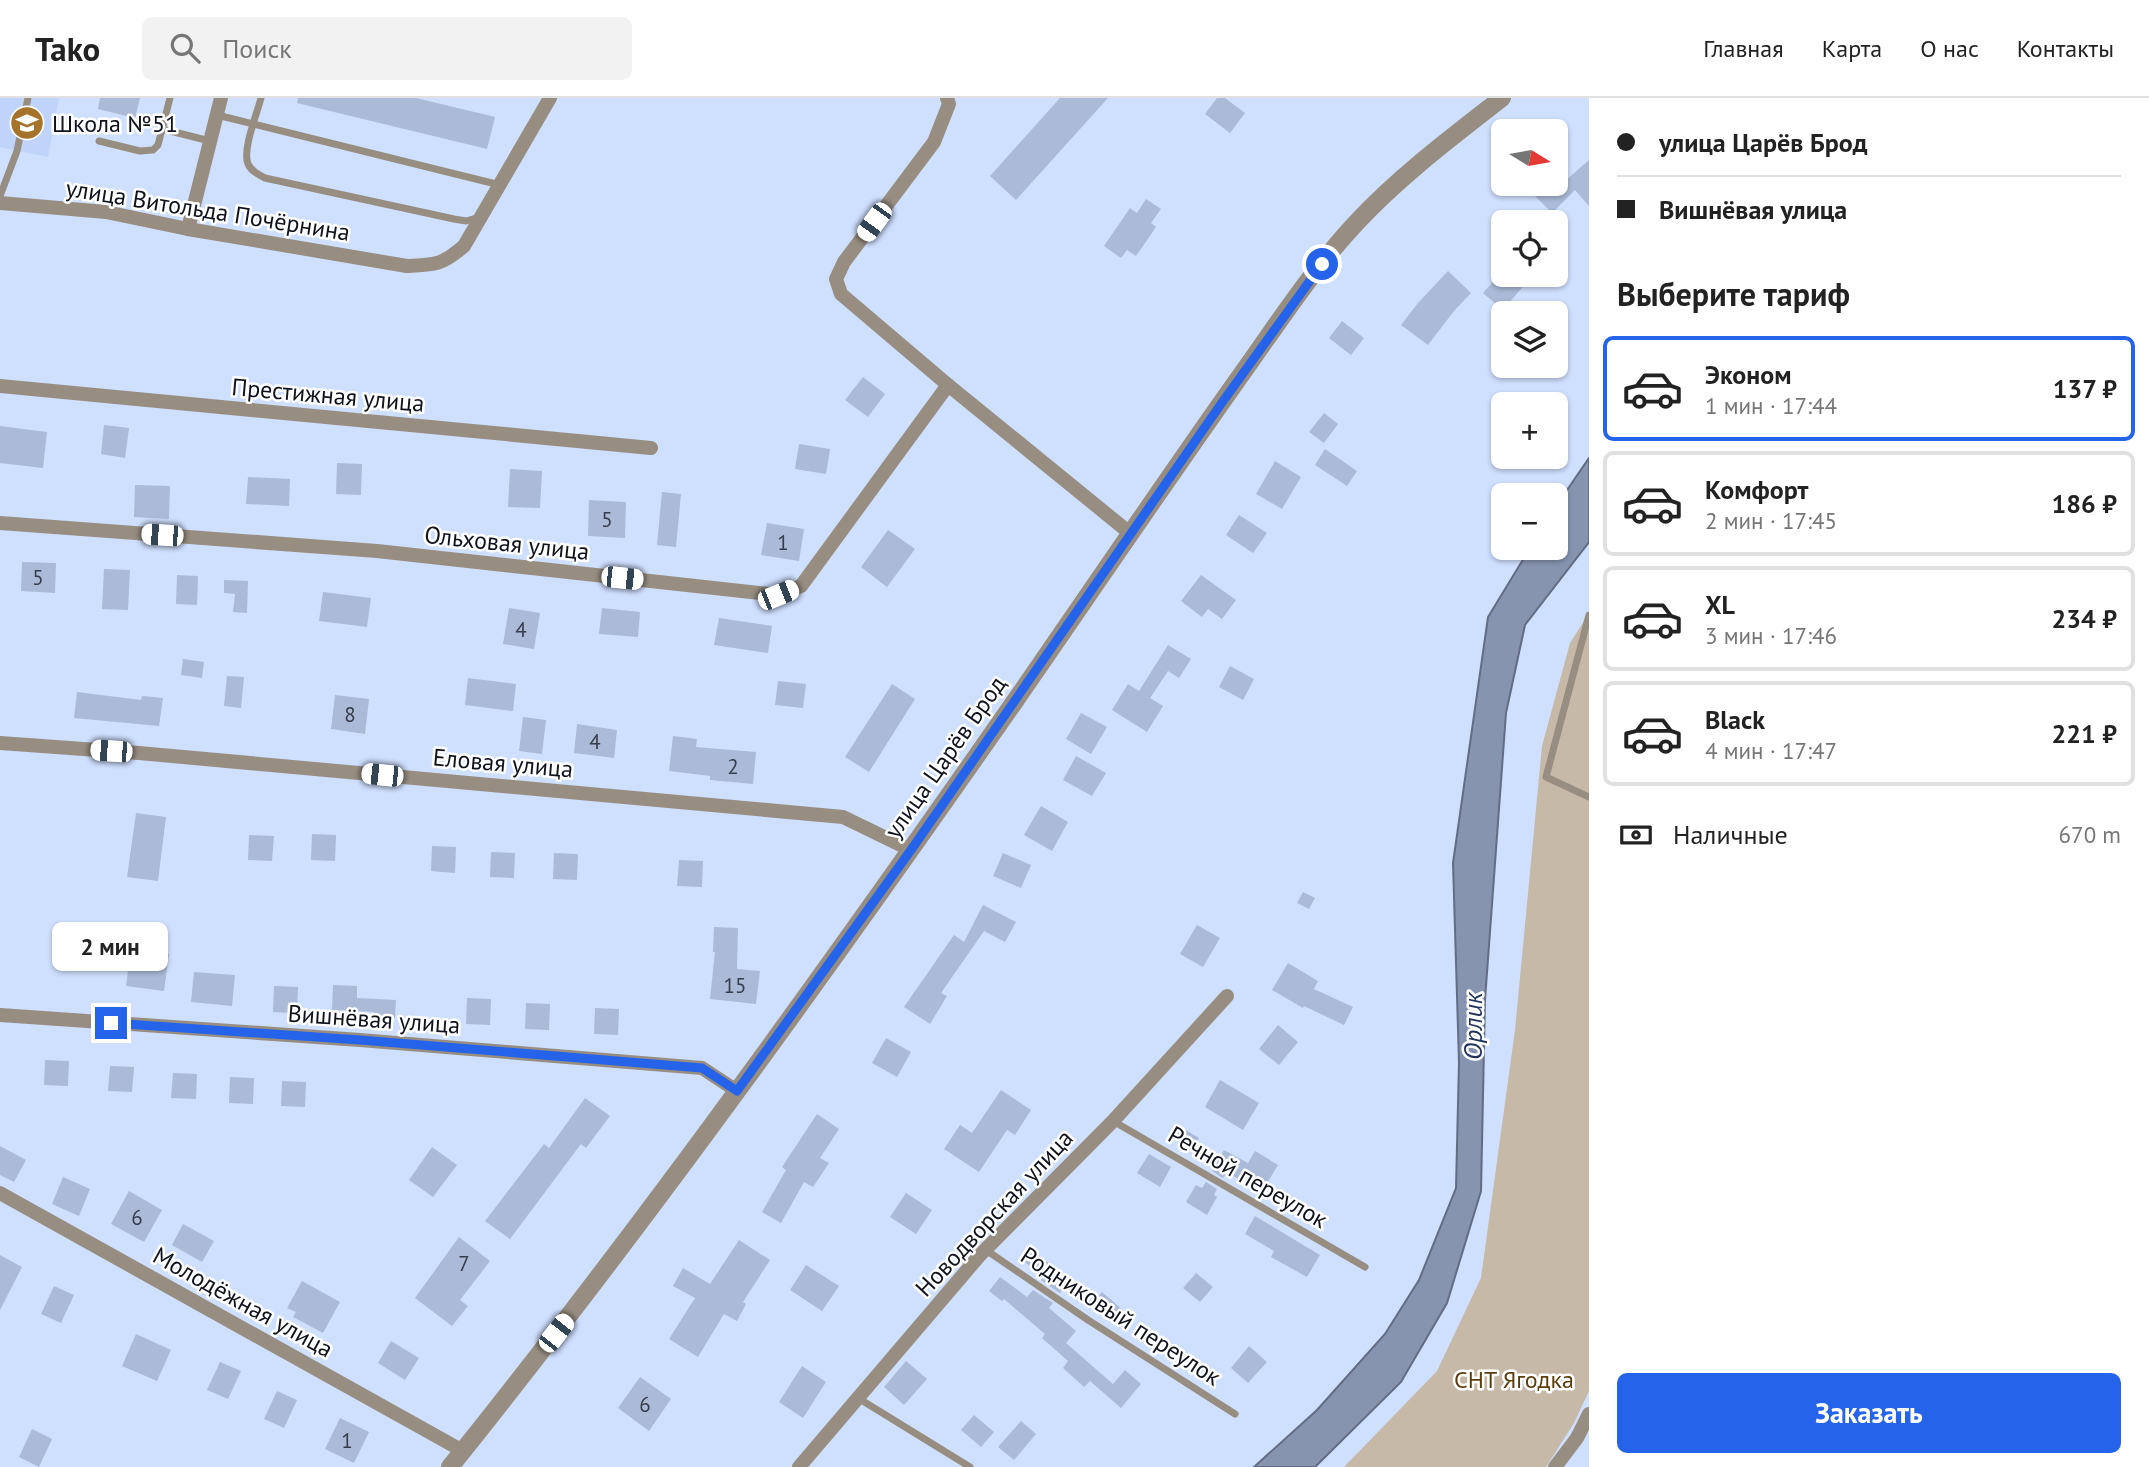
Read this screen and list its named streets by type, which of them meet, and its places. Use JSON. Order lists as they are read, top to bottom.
{
  "streets": {
    "street": [
      "улица Витольда Почёрнина",
      "Престижная улица",
      "Ольховая улица",
      "улица Царёв Брод",
      "Еловая улица",
      "Вишнёвая улица",
      "Новодворская улица",
      "Молодёжная улица"
    ],
    "lane": ["Речной переулок", "Родниковый переулок"]
  },
  "crossings": [
    ["улица Царёв Брод", "Еловая улица"],
    ["улица Царёв Брод", "Вишнёвая улица"],
    ["улица Царёв Брод", "Молодёжная улица"],
    ["Речной переулок", "Новодворская улица"],
    ["Новодворская улица", "Родниковый переулок"]
  ],
  "water": ["Орлик"],
  "parks": ["СНТ Ягодка"],
  "places": {
    "school or university": ["Школа №51"]
  },
  "house_numbers": [
    "5",
    "1",
    "5",
    "4",
    "8",
    "4",
    "2",
    "15",
    "6",
    "7",
    "6",
    "1"
  ],
  "north": "right",
  "page": {
    "header": "Tako",
    "search": "Поиск",
    "nav": [
      "Главная",
      "Карта",
      "О нас",
      "Контакты"
    ],
    "banner": ["улица Царёв Брод", "Вишнёвая улица"],
    "map_buttons": ["+", "−"],
    "heading": "Выберите тариф",
    "list": [
      {
        "name": "Эконом",
        "note": "1 мин · 17:44",
        "value": "137 ₽"
      },
      {
        "name": "Комфорт",
        "note": "2 мин · 17:45",
        "value": "186 ₽"
      },
      {
        "name": "XL",
        "note": "3 мин · 17:46",
        "value": "234 ₽"
      },
      {
        "name": "Black",
        "note": "4 мин · 17:47",
        "value": "221 ₽"
      }
    ],
    "pay": ["Наличные", "670 m"],
    "bubble": "2 мин",
    "buttons": "Заказать"
  }
}
